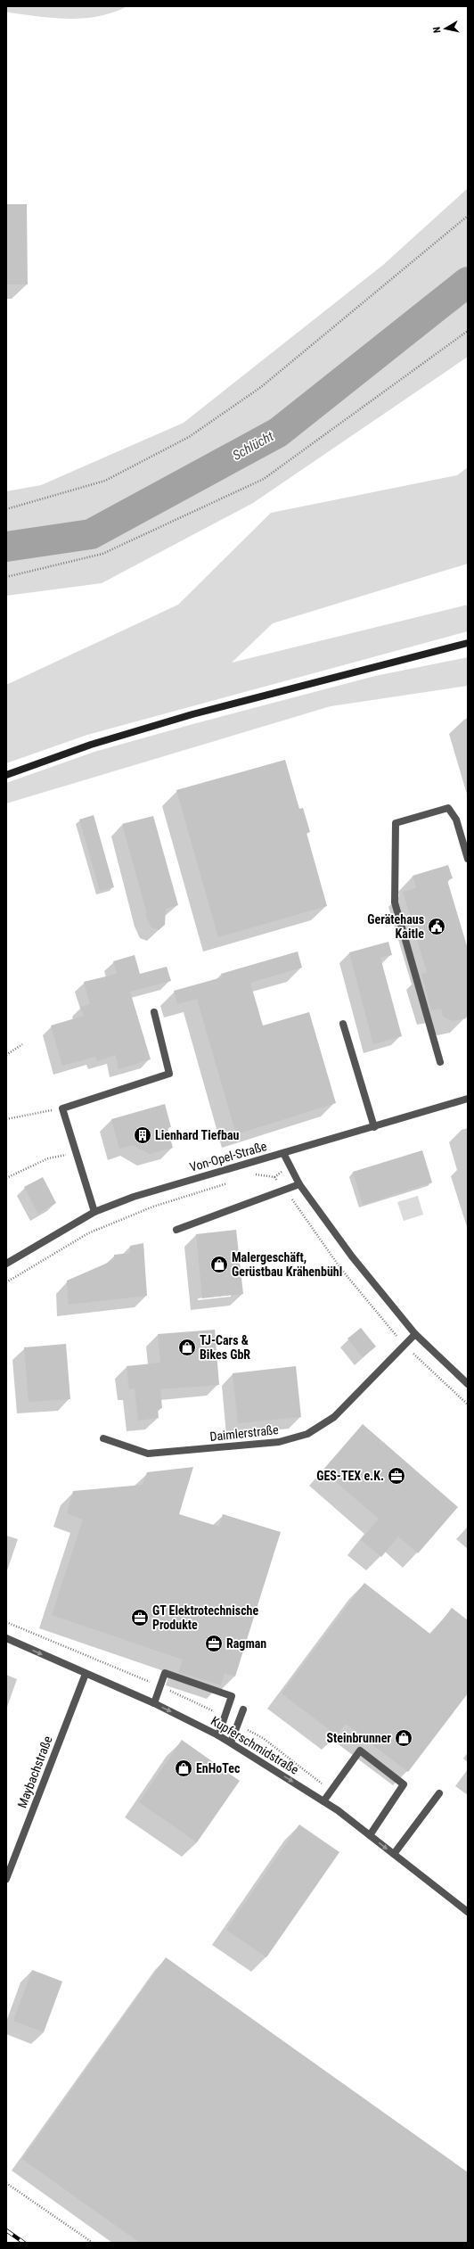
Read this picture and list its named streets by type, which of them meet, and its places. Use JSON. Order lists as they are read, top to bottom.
{
  "streets": {
    "street": [
      "Von-Opel-Straße",
      "Daimlerstraße",
      "Kupferschmidstraße",
      "Maybachstraße"
    ]
  },
  "crossings": [
    ["Kupferschmidstraße", "Maybachstraße"]
  ],
  "one_way": ["Kupferschmidstraße"],
  "water": ["Schlücht"],
  "places": {
    "public building": ["Gerätehaus Kaitle"],
    "building": ["Lienhard Tiefbau"],
    "shop": [
      "Malergeschäft, Gerüstbau Krähenbühl",
      "TJ-Cars & Bikes GbR",
      "Steinbrunner",
      "EnHoTec"
    ],
    "office": ["GES-TEX e.K.", "GT Elektrotechnische Produkte", "Ragman"]
  },
  "north": "left"
}
